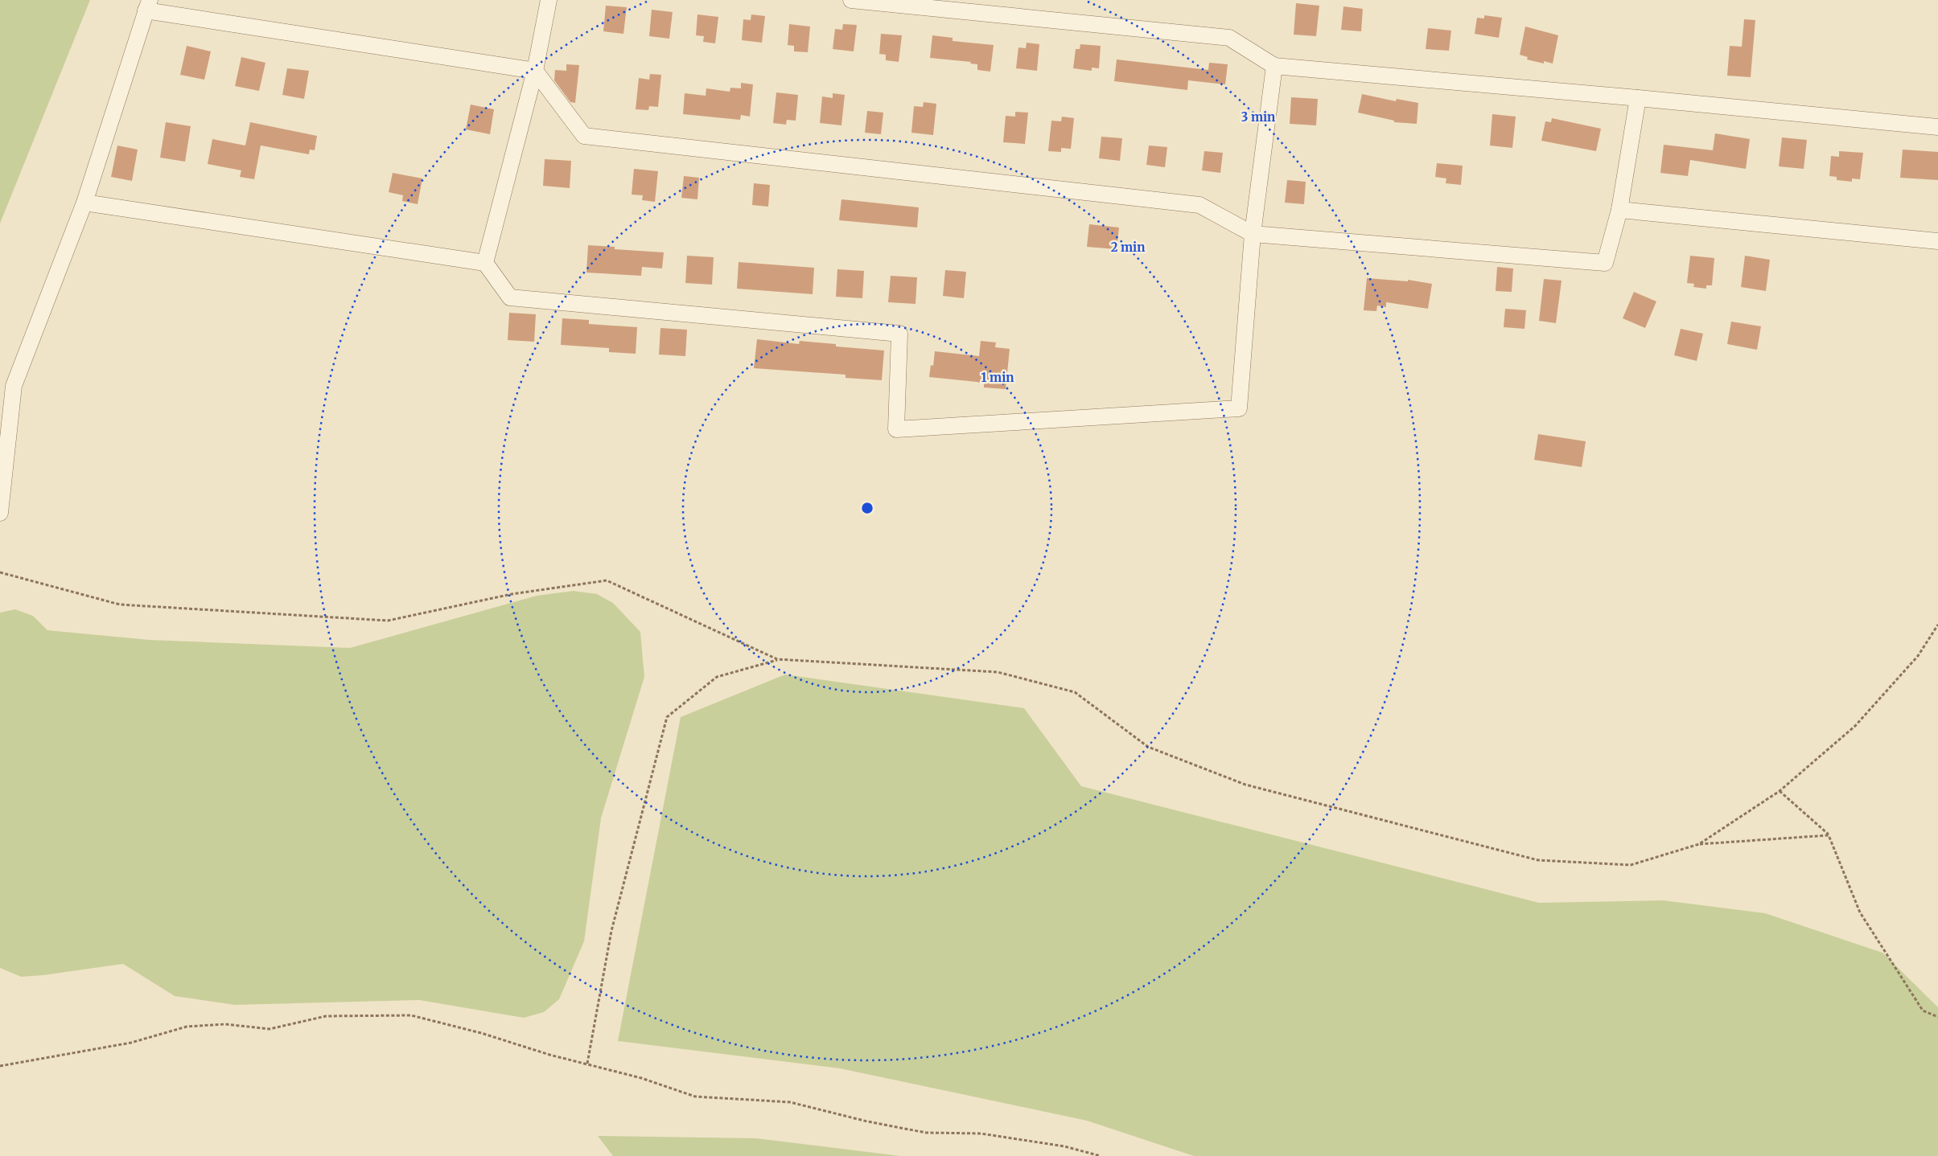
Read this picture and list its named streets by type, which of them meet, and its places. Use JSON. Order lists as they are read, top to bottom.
{
  "rings": ["3 min", "2 min", "1 min"]
}
